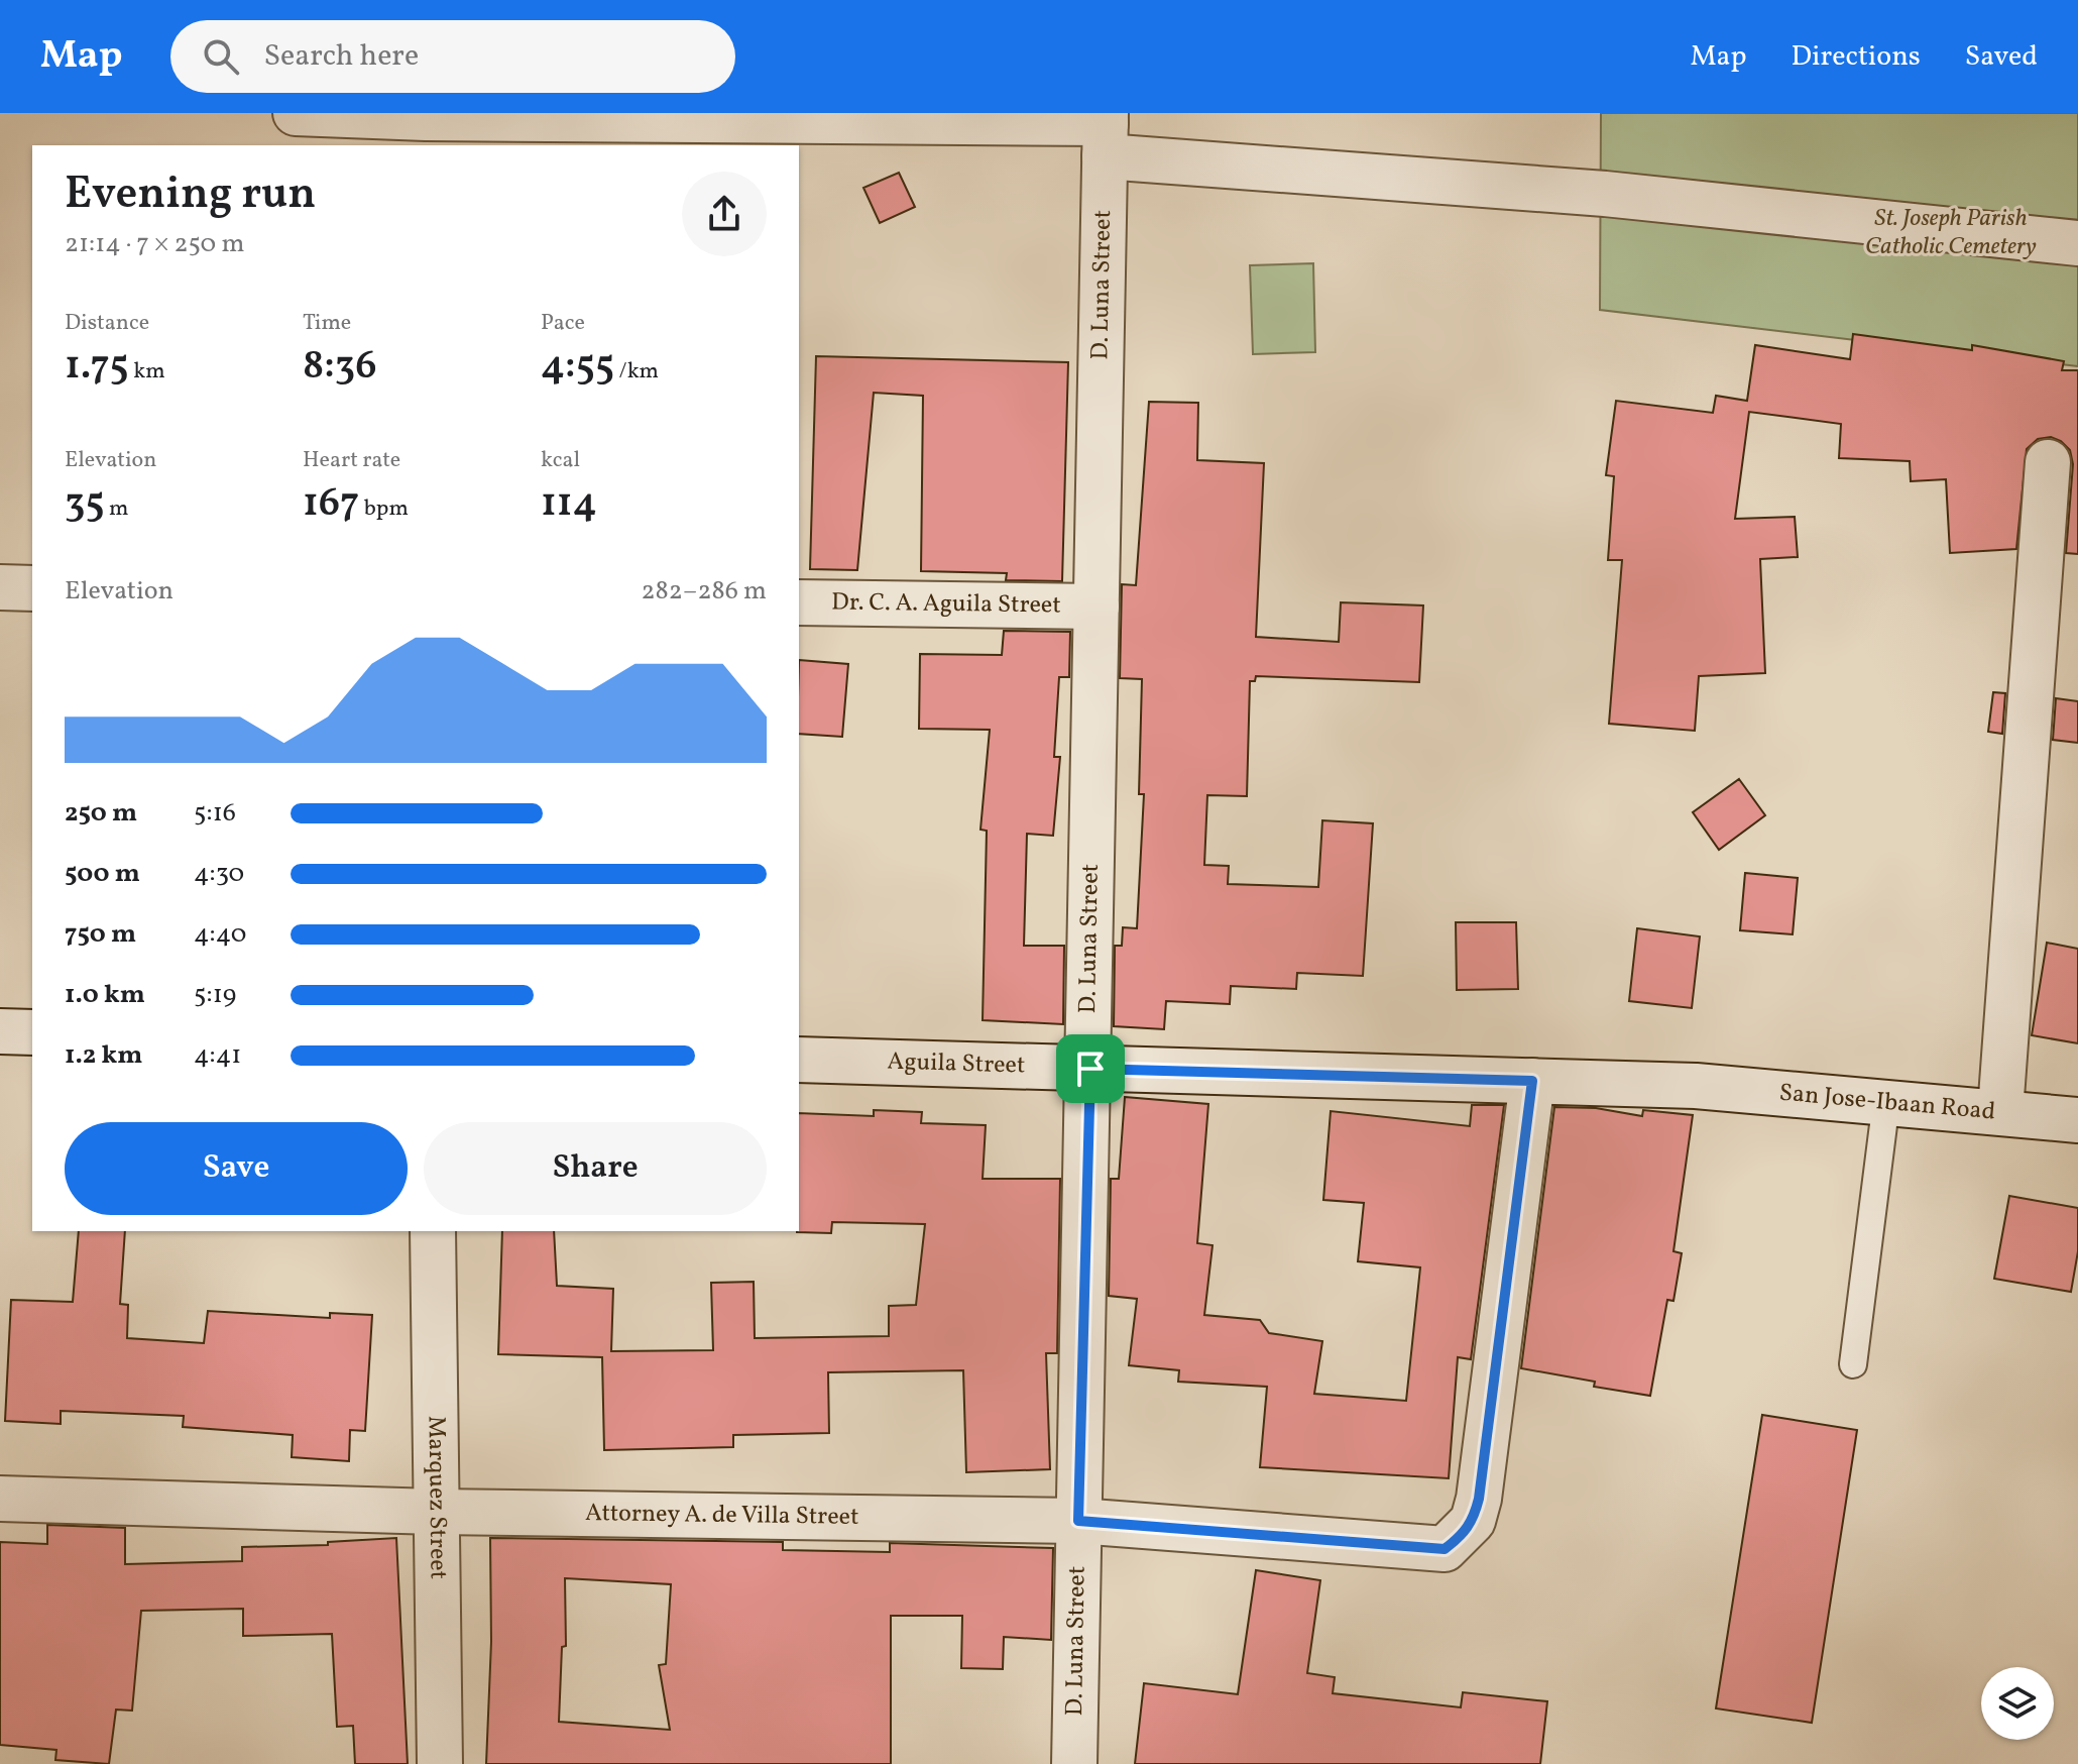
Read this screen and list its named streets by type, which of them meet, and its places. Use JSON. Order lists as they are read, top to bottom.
{
  "streets": {
    "street": [
      "D. Luna Street",
      "Dr. C. A. Aguila Street",
      "Aguila Street",
      "San Jose-Ibaan Road",
      "Marquez Street",
      "Attorney A. de Villa Street"
    ]
  },
  "crossings": [
    ["D. Luna Street", "Dr. C. A. Aguila Street"],
    ["D. Luna Street", "Aguila Street"],
    ["D. Luna Street", "Attorney A. de Villa Street"],
    ["Aguila Street", "San Jose-Ibaan Road"],
    ["Aguila Street", "Attorney A. de Villa Street"],
    ["Marquez Street", "Attorney A. de Villa Street"]
  ],
  "parks": ["St. Joseph Parish Catholic Cemetery"],
  "page": {
    "header": "Map",
    "search": "Search here",
    "nav": ["Map", "Directions", "Saved"],
    "heading": ["Evening run", "21:14 · 7 × 250 m"],
    "stats": [
      ["Distance", "1.75 km"],
      ["Time", "8:36"],
      ["Pace", "4:55 /km"],
      ["Elevation", "35 m"],
      ["Heart rate", "167 bpm"],
      ["kcal", "114"]
    ],
    "chart": ["Elevation", "282–286 m"],
    "list": [
      {
        "name": "250 m",
        "note": "5:16"
      },
      {
        "name": "500 m",
        "note": "4:30"
      },
      {
        "name": "750 m",
        "note": "4:40"
      },
      {
        "name": "1.0 km",
        "note": "5:19"
      },
      {
        "name": "1.2 km",
        "note": "4:41"
      }
    ],
    "buttons": ["Save", "Share"]
  }
}
